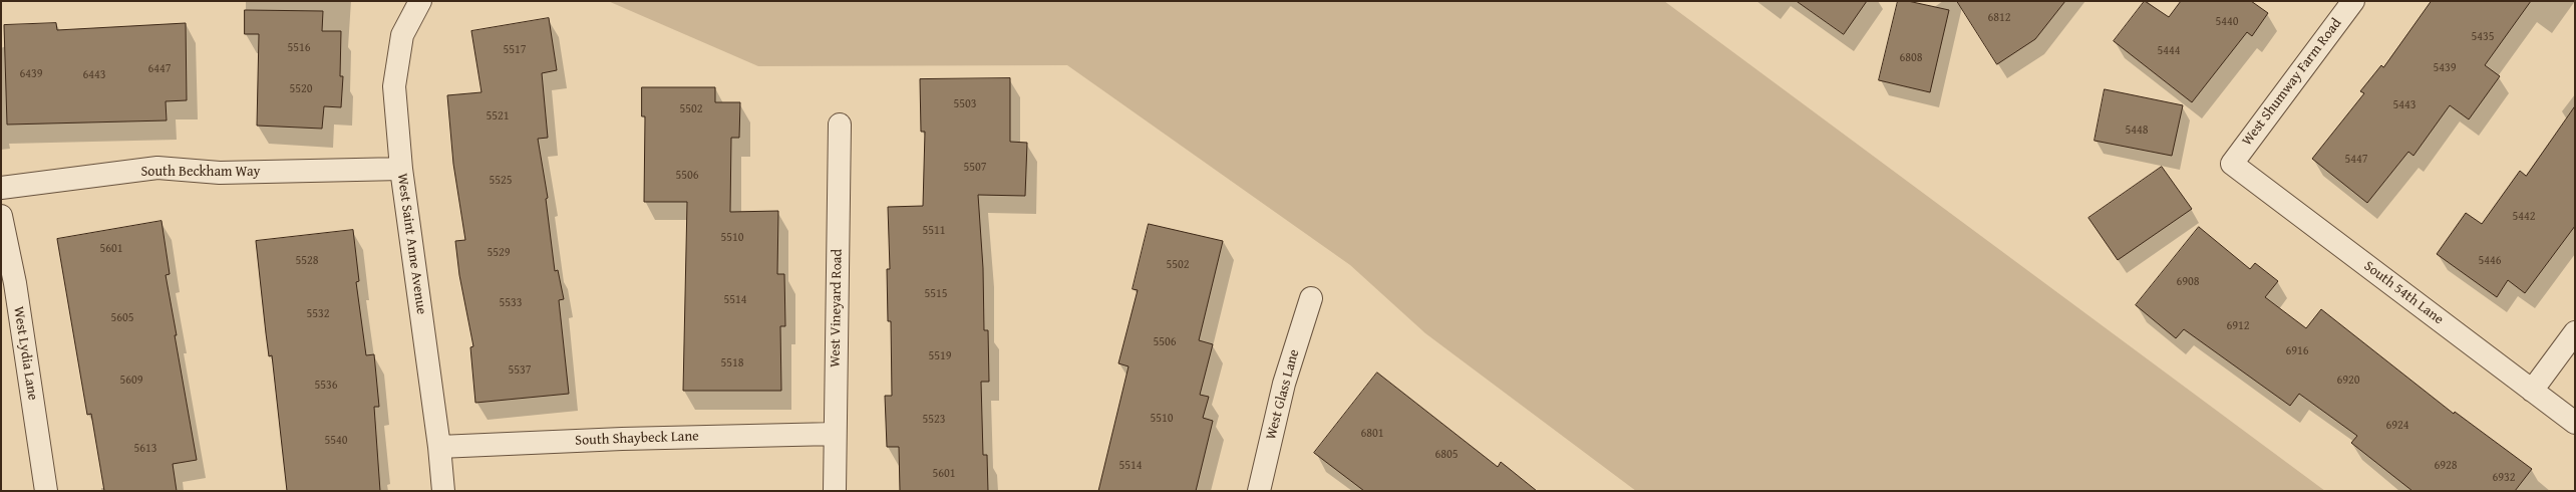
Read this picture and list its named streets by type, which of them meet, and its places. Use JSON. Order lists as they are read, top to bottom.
{
  "streets": {
    "street": [
      "West Shumway Farm Road",
      "South Beckham Way",
      "West Saint Anne Avenue",
      "South 54th Lane",
      "West Vineyard Road",
      "West Lydia Lane",
      "West Glass Lane",
      "South Shaybeck Lane"
    ]
  },
  "crossings": [
    ["West Shumway Farm Road", "South 54th Lane"],
    ["South Beckham Way", "West Saint Anne Avenue"],
    ["West Saint Anne Avenue", "South Shaybeck Lane"],
    ["West Vineyard Road", "South Shaybeck Lane"]
  ],
  "house_numbers": [
    "6812",
    "5440",
    "5435",
    "5516",
    "5517",
    "5444",
    "6808",
    "5439",
    "6447",
    "6439",
    "6443",
    "5520",
    "5503",
    "5443",
    "5502",
    "5521",
    "5448",
    "5447",
    "5507",
    "5506",
    "5525",
    "5442",
    "5511",
    "5510",
    "5601",
    "5529",
    "5528",
    "5446",
    "5502",
    "6908",
    "5515",
    "5514",
    "5533",
    "5532",
    "5605",
    "6912",
    "5506",
    "6916",
    "5519",
    "5518",
    "5537",
    "5609",
    "6920",
    "5536",
    "5510",
    "5523",
    "6924",
    "6801",
    "5540",
    "5613",
    "6805",
    "5514",
    "6928",
    "5601",
    "6932"
  ]
}
